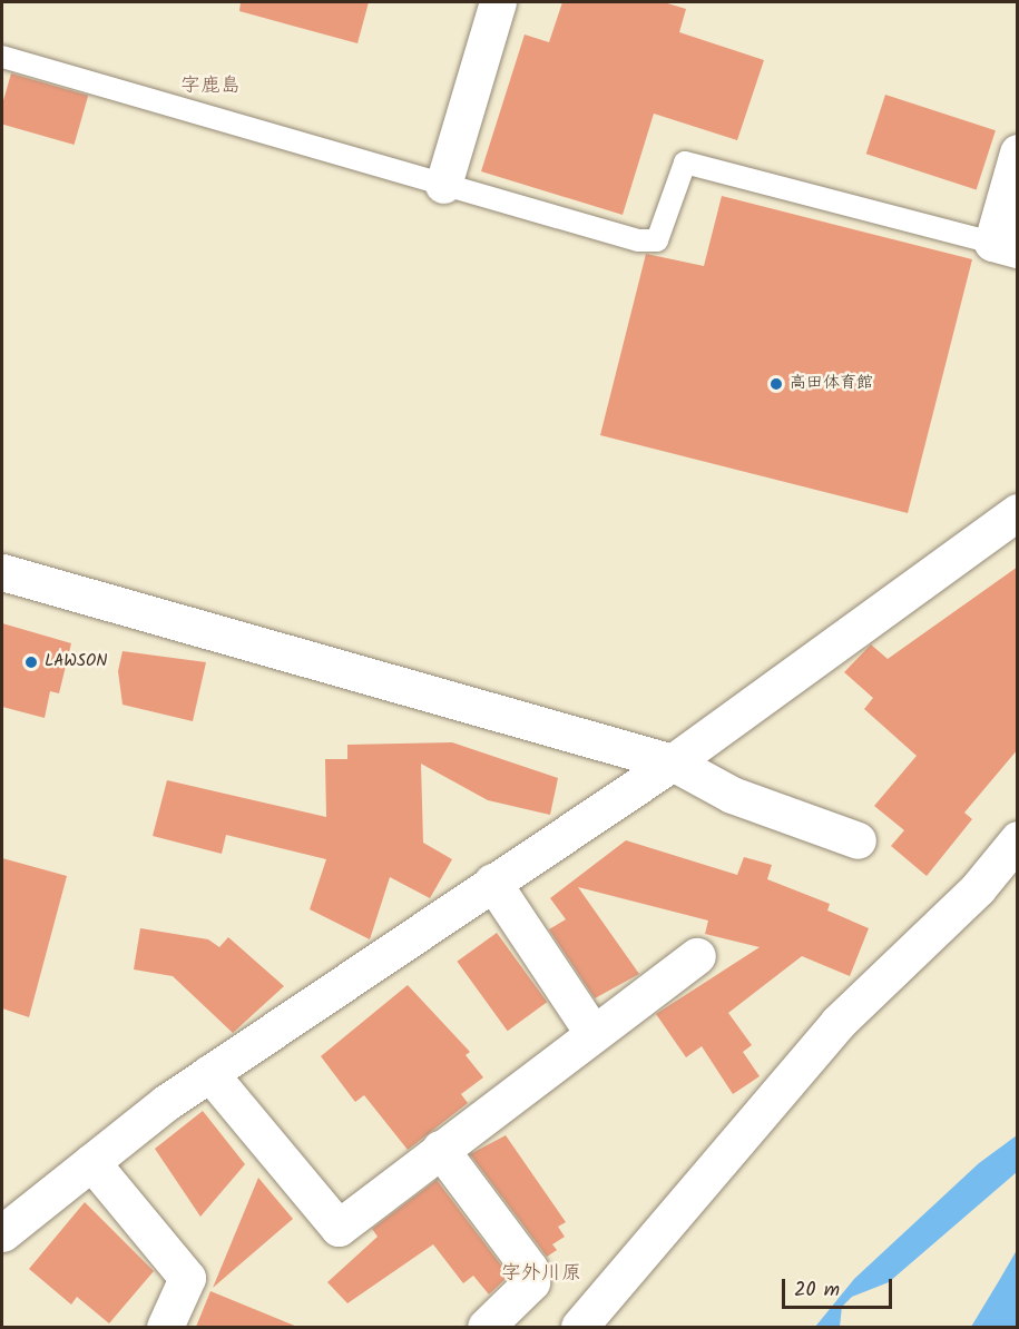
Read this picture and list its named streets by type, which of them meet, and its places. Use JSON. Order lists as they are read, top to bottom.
{
  "districts": ["字鹿島", "字外川原"],
  "places": ["高田体育館", "LAWSON"],
  "scale_bar": "20 m"
}
